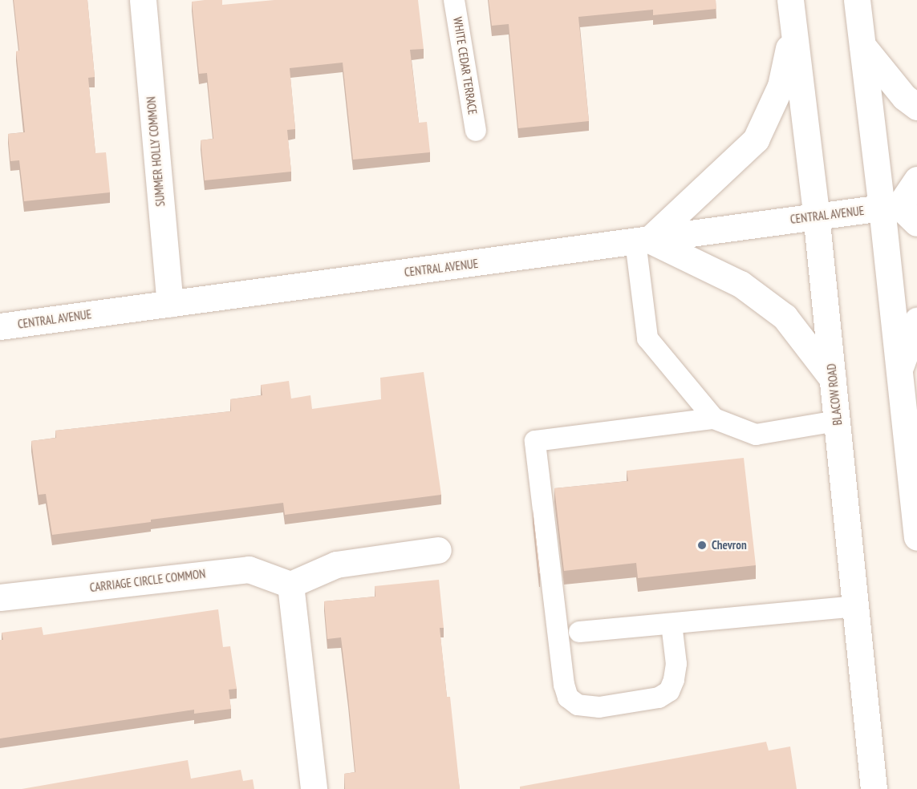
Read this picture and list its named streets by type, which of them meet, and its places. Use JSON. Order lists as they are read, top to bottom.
{
  "streets": {
    "main road": [
      "SUMMER HOLLY COMMON",
      "CENTRAL AVENUE",
      "BLACOW ROAD",
      "CARRIAGE CIRCLE COMMON"
    ],
    "lane": ["WHITE CEDAR TERRACE"]
  },
  "crossings": [
    ["SUMMER HOLLY COMMON", "CENTRAL AVENUE"],
    ["CENTRAL AVENUE", "BLACOW ROAD"]
  ],
  "places": ["Chevron"]
}
